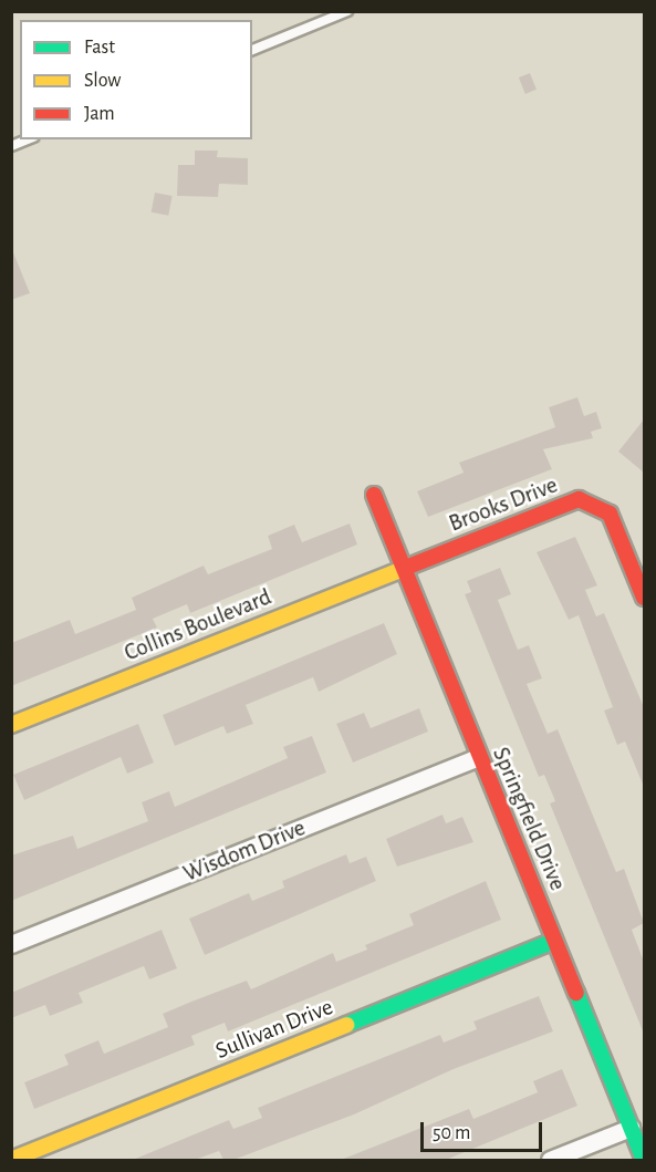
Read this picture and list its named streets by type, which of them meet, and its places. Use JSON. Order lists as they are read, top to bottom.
{
  "streets": {
    "street": [
      "Brooks Drive",
      "Collins Boulevard",
      "Springfield Drive",
      "Wisdom Drive",
      "Sullivan Drive"
    ]
  },
  "crossings": [
    ["Brooks Drive", "Collins Boulevard"],
    ["Brooks Drive", "Springfield Drive"],
    ["Collins Boulevard", "Springfield Drive"],
    ["Springfield Drive", "Wisdom Drive"],
    ["Springfield Drive", "Sullivan Drive"]
  ],
  "legend": ["Fast", "Slow", "Jam"],
  "scale_bar": "50 m"
}
